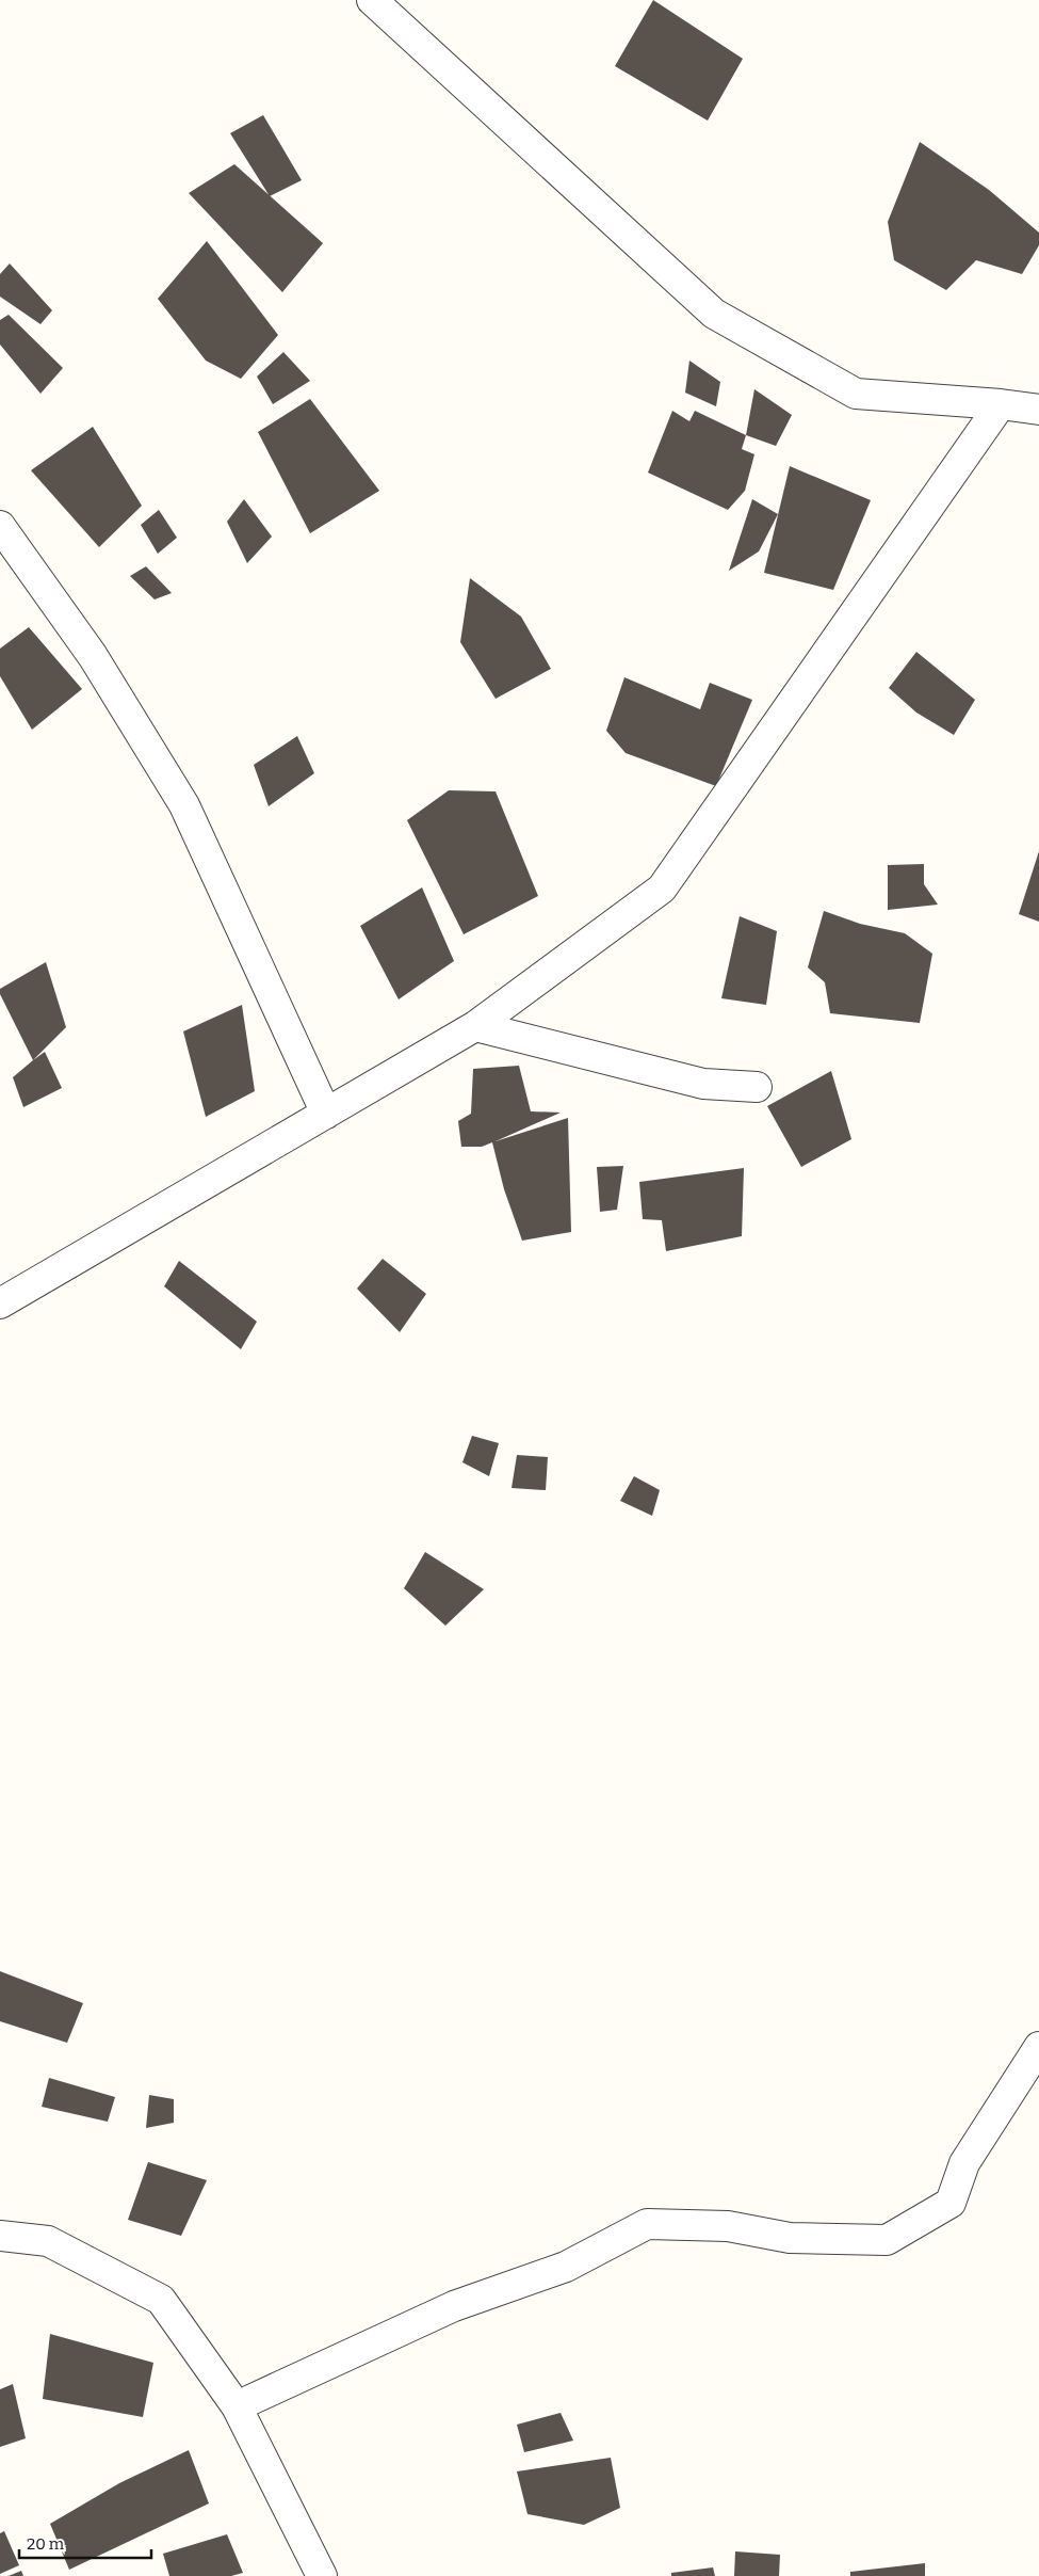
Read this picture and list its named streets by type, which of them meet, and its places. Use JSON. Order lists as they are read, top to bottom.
{
  "scale_bar": "20 m"
}
